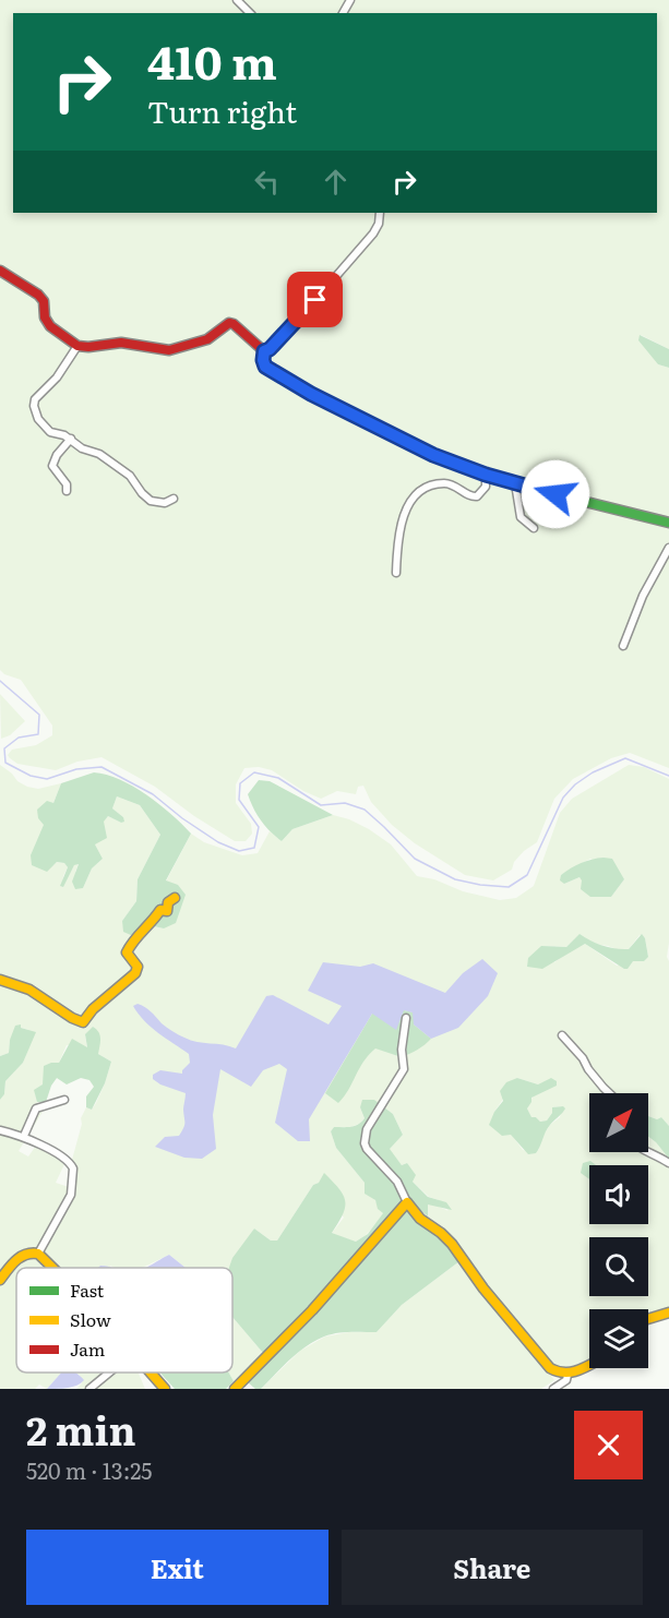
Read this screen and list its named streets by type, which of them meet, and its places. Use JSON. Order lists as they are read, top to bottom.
{
  "legend": ["Fast", "Slow", "Jam"],
  "north": "top right",
  "page": {
    "turn": ["410 m", "Turn right"],
    "heading": ["2 min", "520 m · 13:25"],
    "buttons": ["Exit", "Share"]
  }
}
